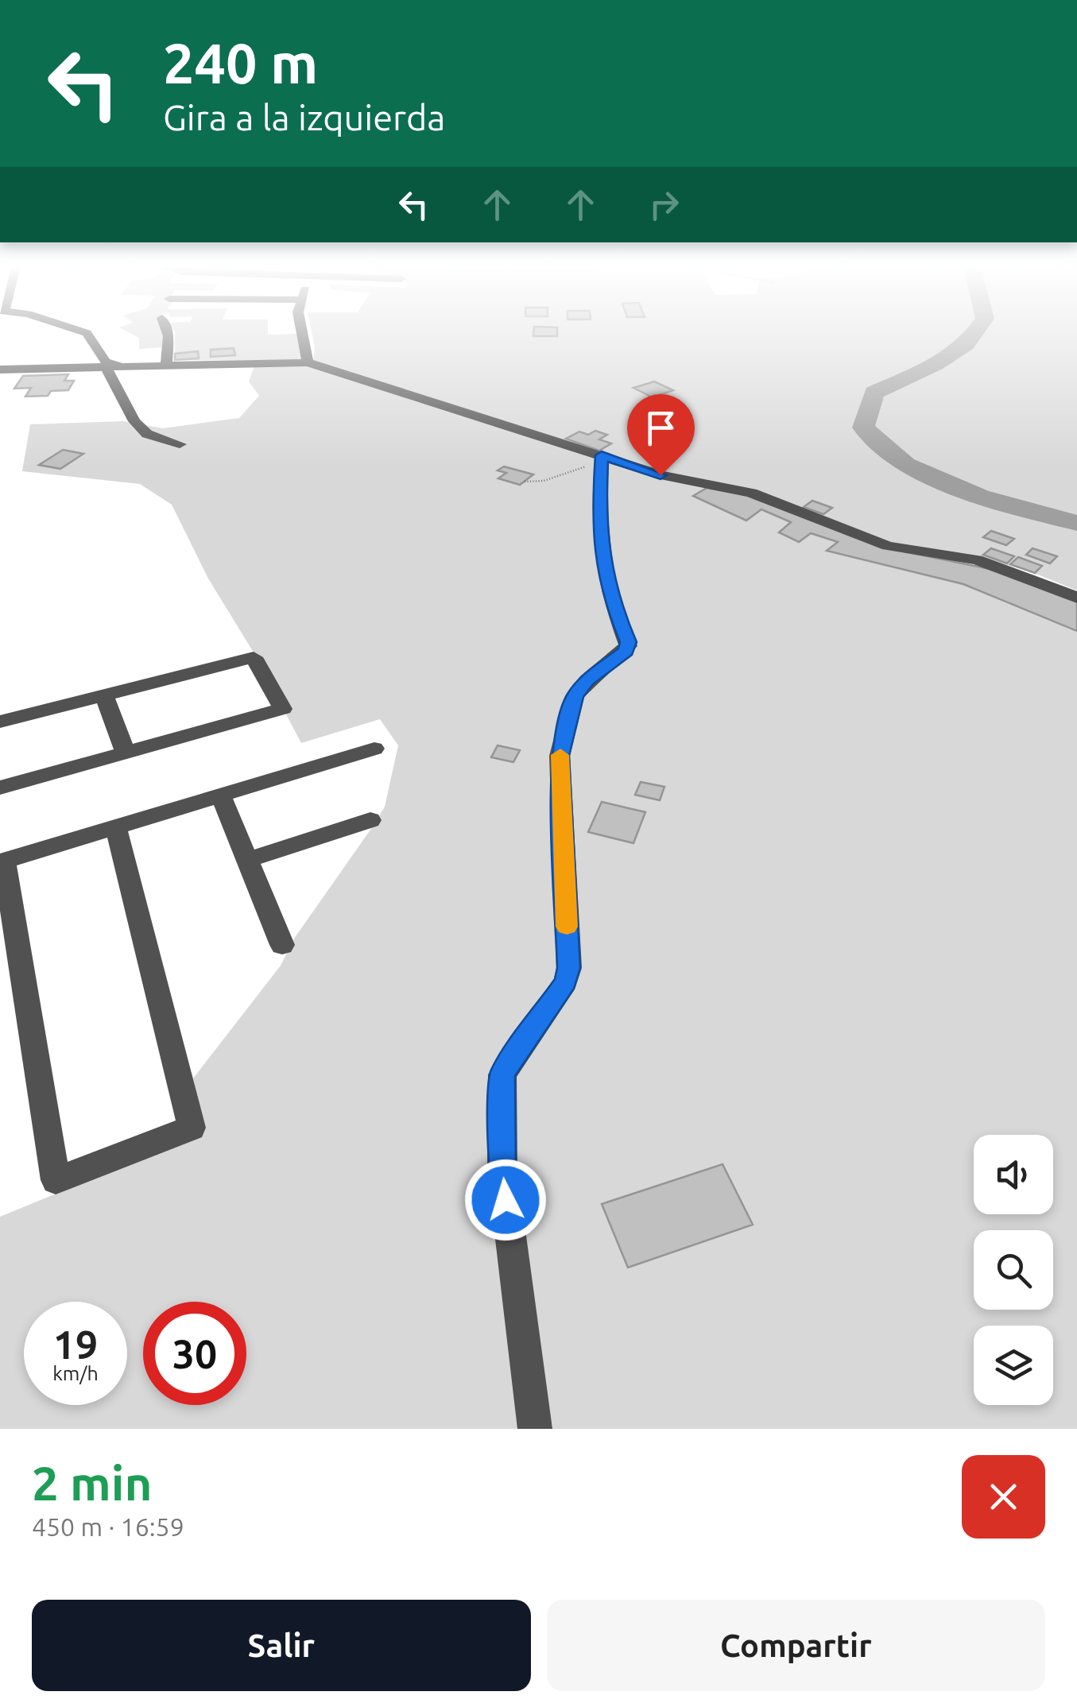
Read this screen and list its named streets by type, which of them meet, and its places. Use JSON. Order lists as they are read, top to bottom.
{
  "page": {
    "turn": ["240 m", "Gira a la izquierda"],
    "speed": "19 km/h",
    "limit": "30",
    "heading": ["2 min", "450 m · 16:59"],
    "buttons": ["Salir", "Compartir"]
  }
}
